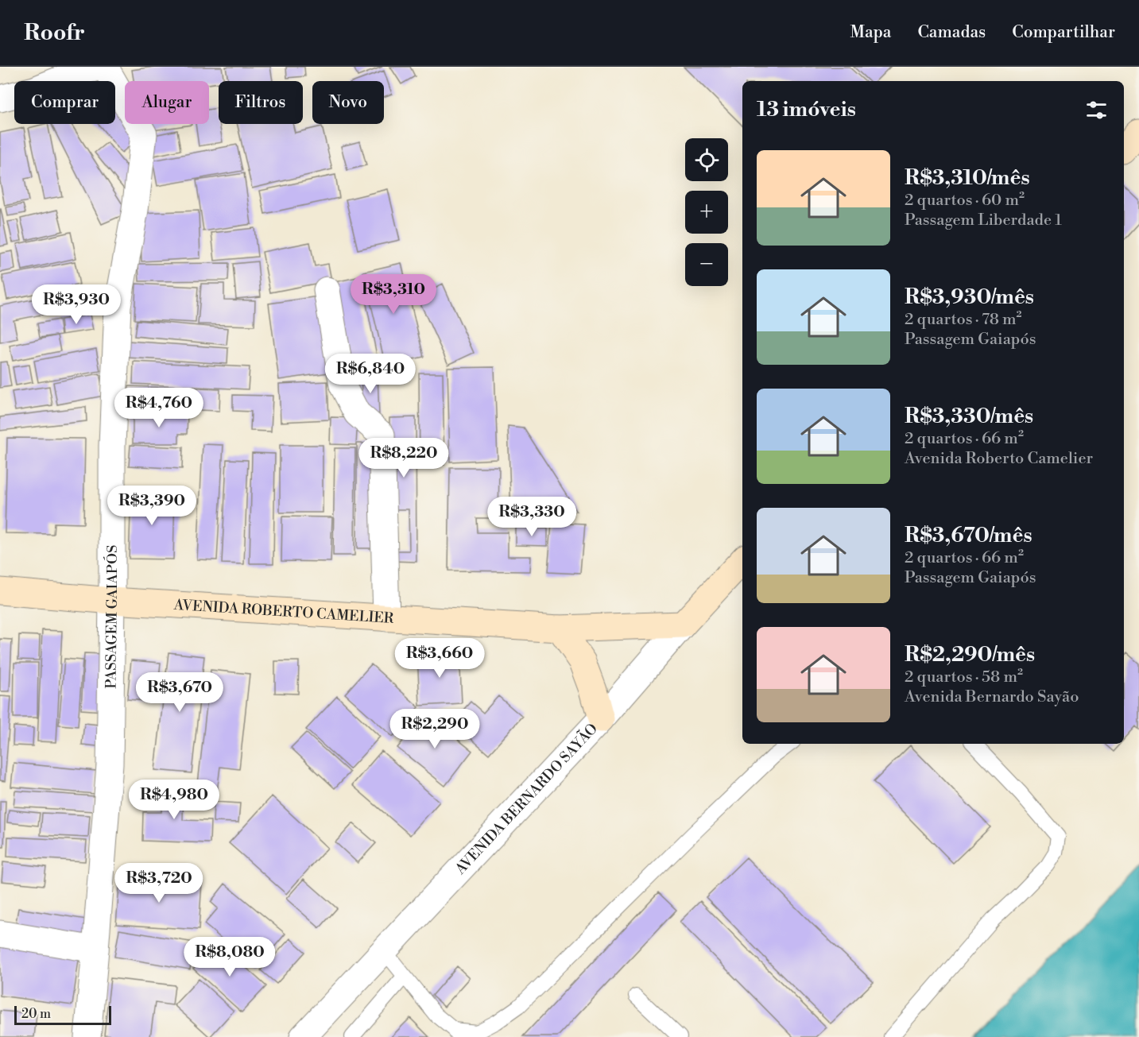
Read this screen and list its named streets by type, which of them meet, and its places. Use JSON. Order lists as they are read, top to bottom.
{
  "streets": {
    "main road": ["AVENIDA ROBERTO CAMELIER", "AVENIDA BERNARDO SAYÃO"],
    "street": ["PASSAGEM GAIAPÓS"]
  },
  "crossings": [
    ["AVENIDA ROBERTO CAMELIER", "PASSAGEM GAIAPÓS"],
    ["AVENIDA ROBERTO CAMELIER", "AVENIDA BERNARDO SAYÃO"]
  ],
  "scale_bar": "20 m",
  "page": {
    "header": "Roofr",
    "nav": ["Mapa", "Camadas", "Compartilhar"],
    "chip": [
      "Comprar",
      "Alugar",
      "Filtros",
      "Novo"
    ],
    "heading": "13 imóveis",
    "map_buttons": ["+", "−"],
    "list": [
      {
        "name": "R$3,310/mês",
        "note": "2 quartos · 60 m² · Passagem Liberdade 1"
      },
      {
        "name": "R$3,930/mês",
        "note": "2 quartos · 78 m² · Passagem Gaiapós"
      },
      {
        "name": "R$3,330/mês",
        "note": "2 quartos · 66 m² · Avenida Roberto Camelier"
      },
      {
        "name": "R$3,670/mês",
        "note": "2 quartos · 66 m² · Passagem Gaiapós"
      },
      {
        "name": "R$2,290/mês",
        "note": "2 quartos · 58 m² · Avenida Bernardo Sayão"
      }
    ],
    "price": [
      "R$3,310",
      "R$3,930",
      "R$6,840",
      "R$4,760",
      "R$8,220",
      "R$3,390",
      "R$3,330",
      "R$3,660",
      "R$3,670",
      "R$2,290",
      "R$4,980",
      "R$3,720",
      "R$8,080"
    ],
    "scale": "20 m"
  }
}
